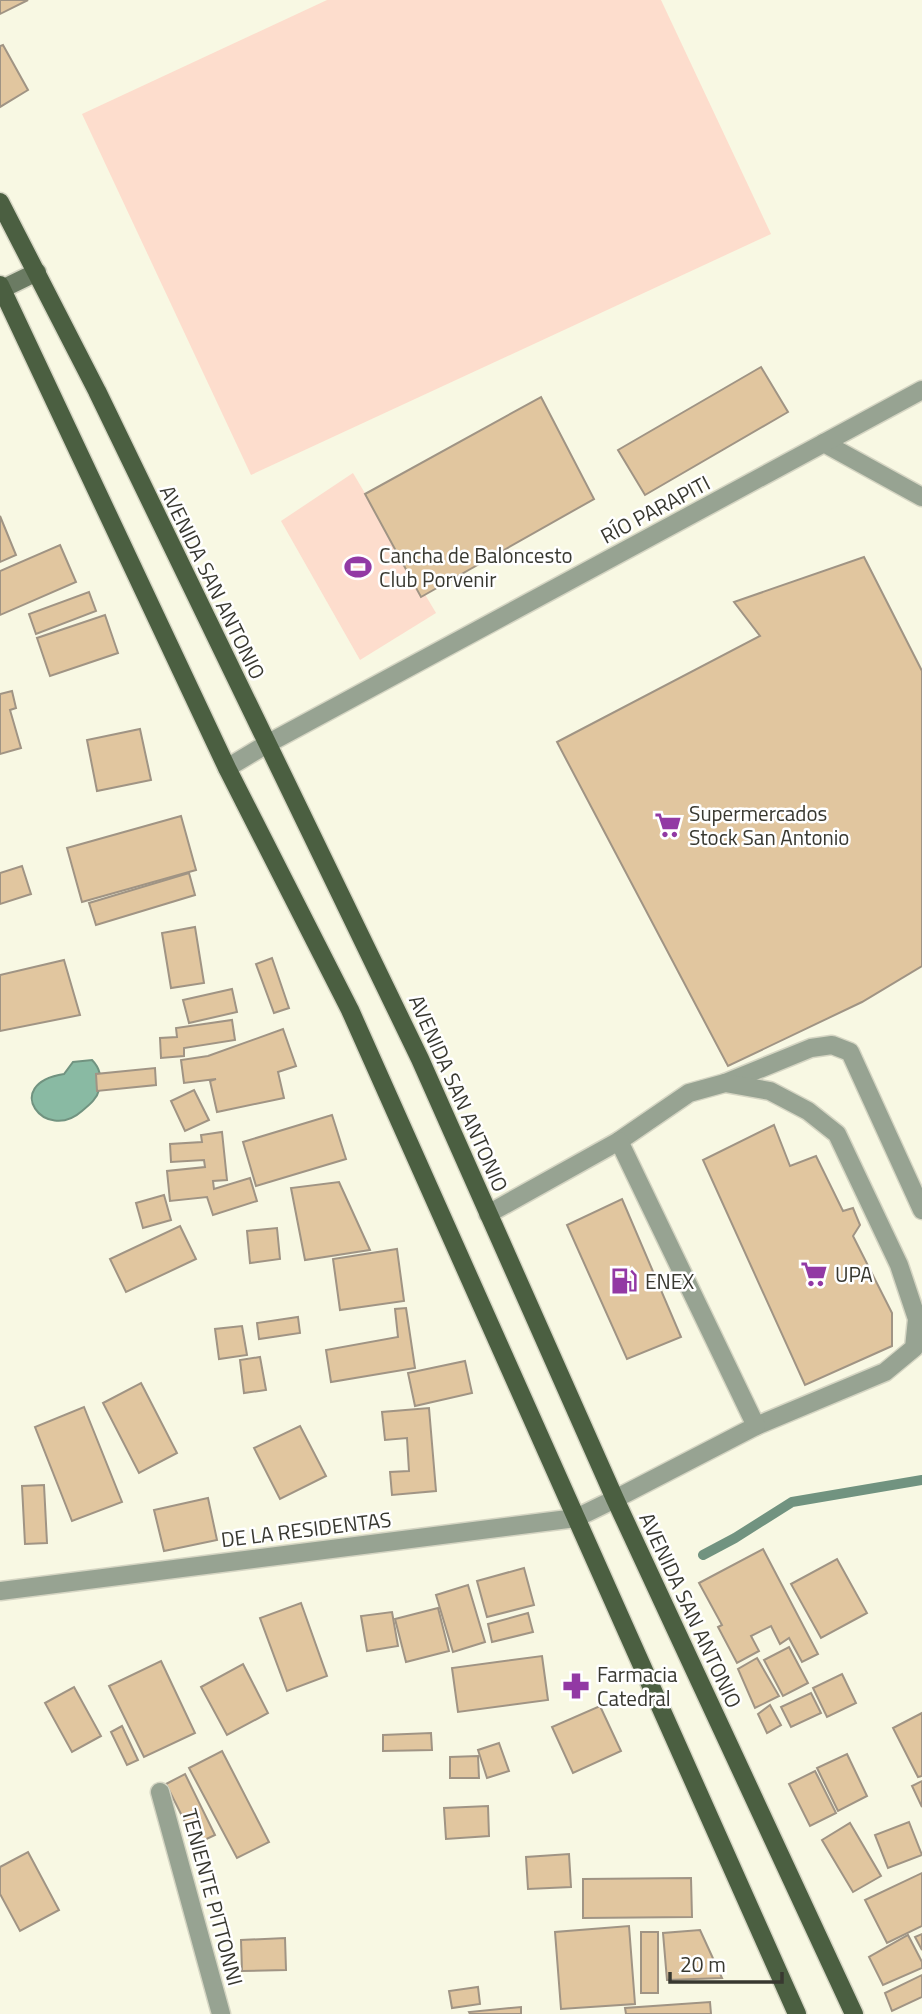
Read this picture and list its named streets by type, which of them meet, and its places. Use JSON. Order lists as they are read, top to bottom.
{
  "streets": {
    "main road": ["AVENIDA SAN ANTONIO"],
    "street": ["RÍO PARAPITI", "DE LA RESIDENTAS", "TENIENTE PITTONNI"]
  },
  "crossings": [
    ["RÍO PARAPITI", "AVENIDA SAN ANTONIO"],
    ["AVENIDA SAN ANTONIO", "DE LA RESIDENTAS"]
  ],
  "places": {
    "sports": ["Cancha de Baloncesto Club Porvenir"],
    "supermarket": ["Supermercados Stock San Antonio", "UPA"],
    "fuel station": ["ENEX"],
    "pharmacy": ["Farmacia Catedral"]
  },
  "scale_bar": "20 m"
}
